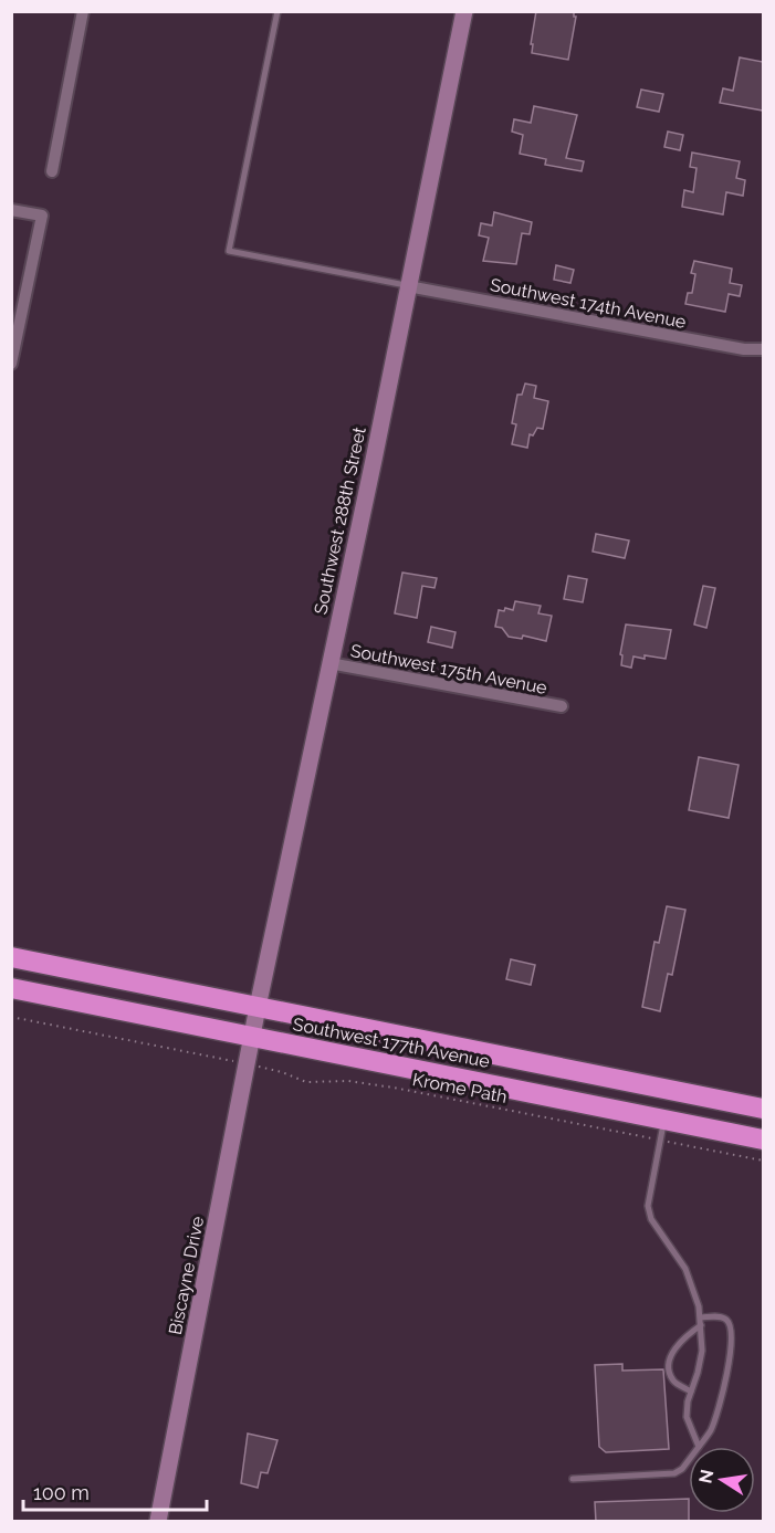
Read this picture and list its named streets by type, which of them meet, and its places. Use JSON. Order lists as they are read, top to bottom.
{
  "streets": {
    "highway": ["Southwest 177th Avenue"],
    "street": [
      "Southwest 174th Avenue",
      "Southwest 288th Street",
      "Southwest 175th Avenue",
      "Biscayne Drive"
    ],
    "path": ["Krome Path"]
  },
  "crossings": [
    ["Southwest 174th Avenue", "Southwest 288th Street"],
    ["Southwest 288th Street", "Southwest 175th Avenue"],
    ["Southwest 288th Street", "Southwest 177th Avenue"],
    ["Southwest 288th Street", "Biscayne Drive"],
    ["Southwest 177th Avenue", "Biscayne Drive"]
  ],
  "scale_bar": "100 m",
  "north": "left"
}
